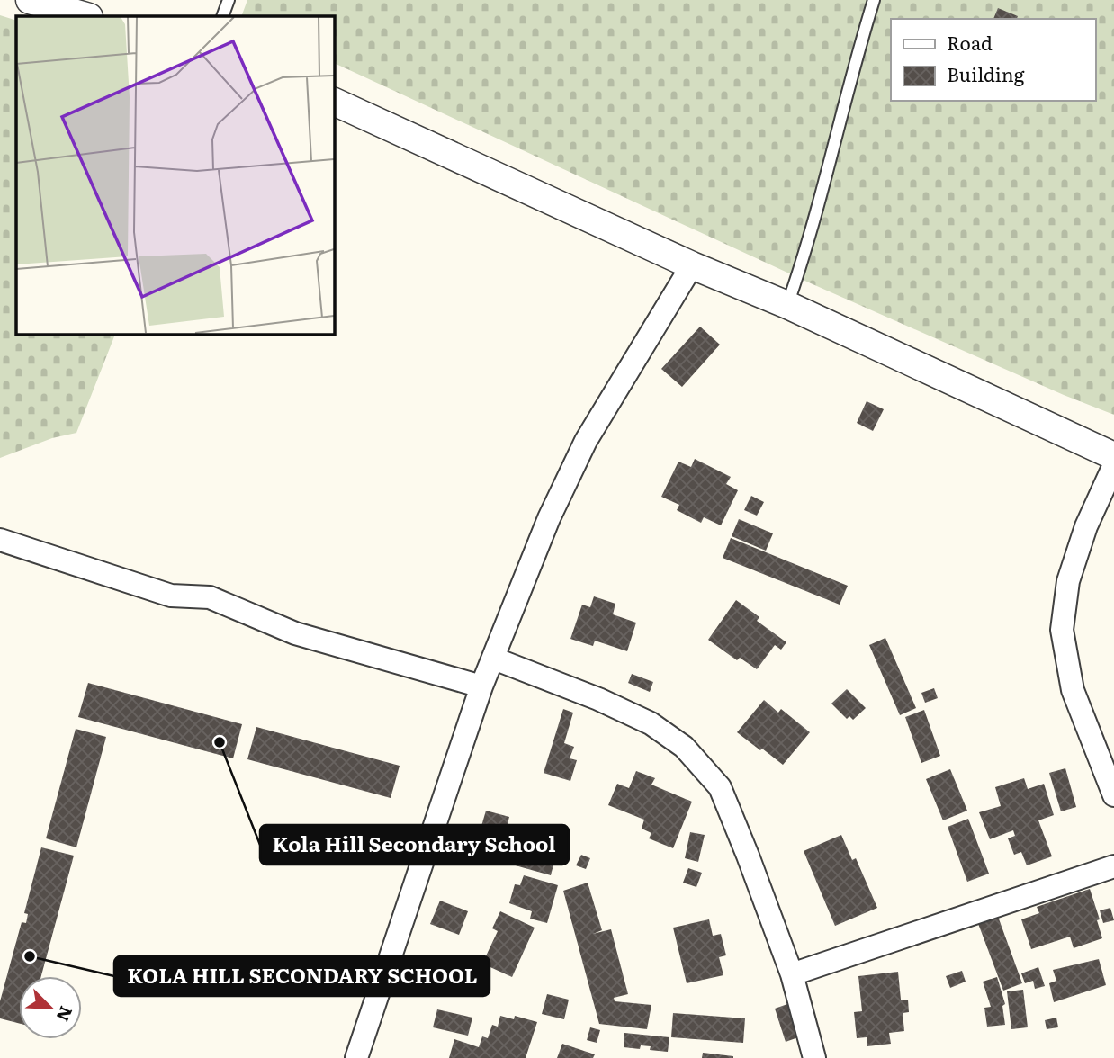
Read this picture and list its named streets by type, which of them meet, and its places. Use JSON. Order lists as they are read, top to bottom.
{
  "places": ["Kola Hill Secondary School", "KOLA HILL SECONDARY SCHOOL"],
  "legend": ["Road", "Building"],
  "north": "bottom right"
}
